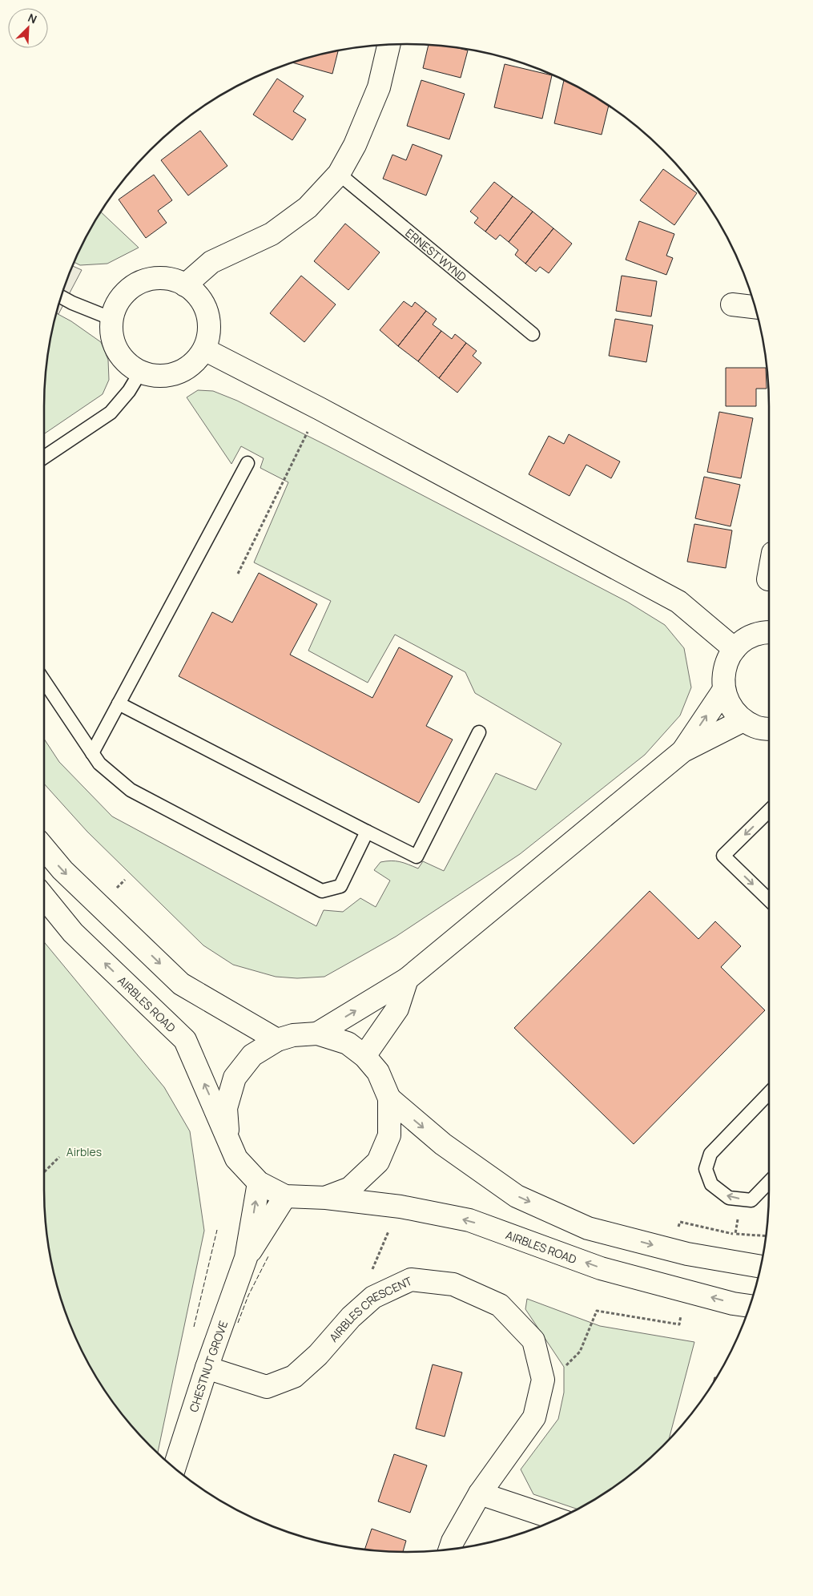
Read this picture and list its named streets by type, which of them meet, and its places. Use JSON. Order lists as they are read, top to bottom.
{
  "streets": {
    "street": ["AIRBLES ROAD", "AIRBLES CRESCENT", "CHESTNUT GROVE"],
    "lane": ["ERNEST WYND"]
  },
  "crossings": [
    ["AIRBLES ROAD", "CHESTNUT GROVE"],
    ["AIRBLES CRESCENT", "CHESTNUT GROVE"]
  ],
  "parks": ["Airbles"],
  "north": "top right"
}
